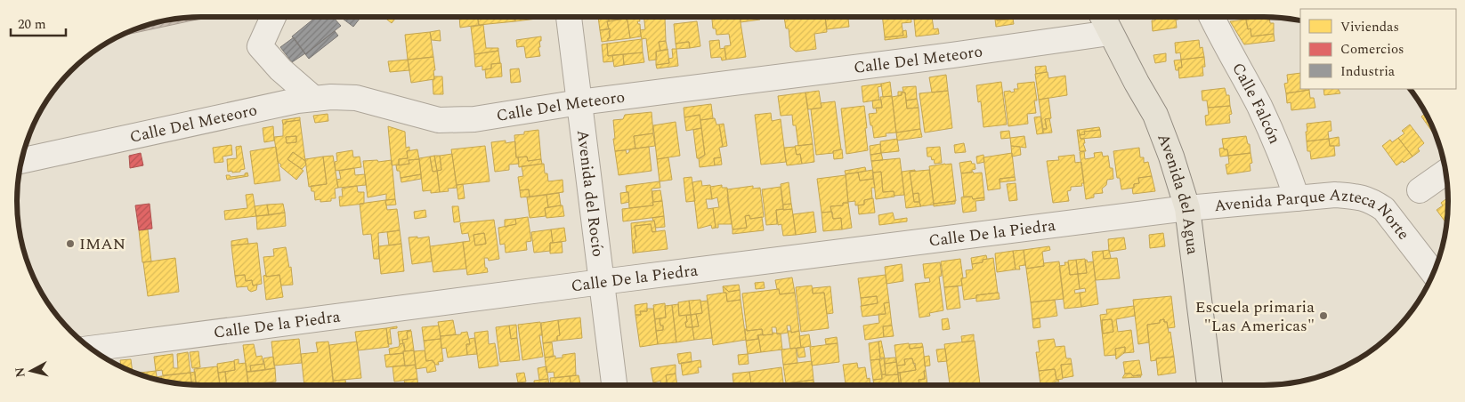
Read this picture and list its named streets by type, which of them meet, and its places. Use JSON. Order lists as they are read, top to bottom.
{
  "streets": {
    "main road": ["Avenida del Agua"],
    "street": [
      "Calle Del Meteoro",
      "Calle Falcón",
      "Avenida del Rocío",
      "Avenida Parque Azteca Norte",
      "Calle De la Piedra"
    ]
  },
  "crossings": [
    ["Calle Del Meteoro", "Avenida del Rocío"],
    ["Calle Del Meteoro", "Avenida del Agua"],
    ["Calle Falcón", "Avenida Parque Azteca Norte"],
    ["Avenida del Rocío", "Calle De la Piedra"],
    ["Avenida del Agua", "Avenida Parque Azteca Norte"],
    ["Avenida del Agua", "Calle De la Piedra"],
    ["Avenida Parque Azteca Norte", "Calle De la Piedra"]
  ],
  "places": ["IMAN", "Escuela primaria \"Las Americas\""],
  "legend": ["Viviendas", "Comercios", "Industria"],
  "scale_bar": "20 m",
  "north": "left"
}
